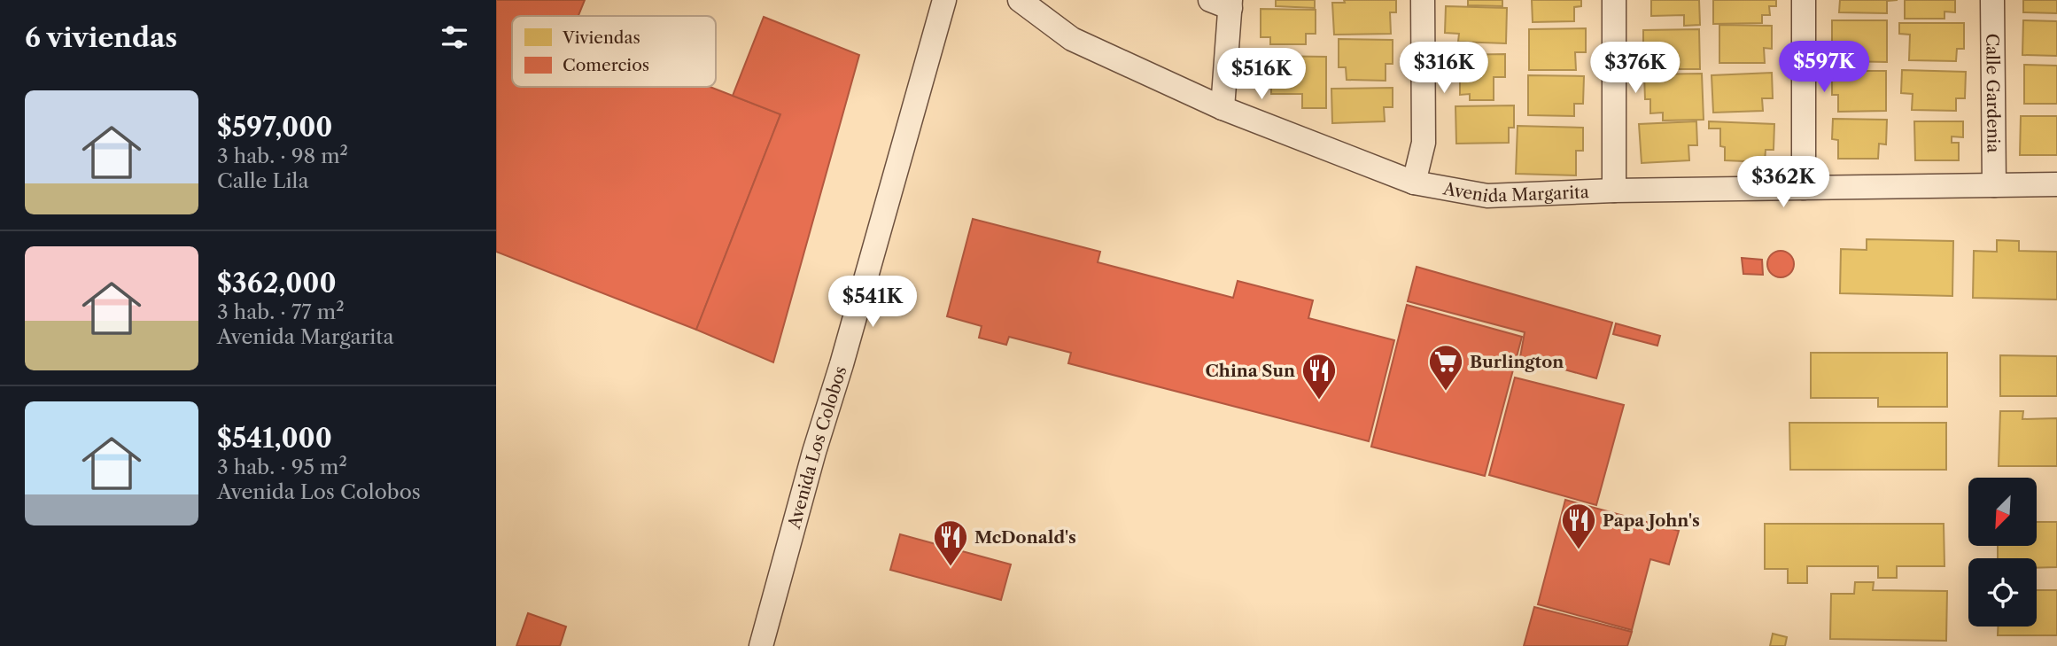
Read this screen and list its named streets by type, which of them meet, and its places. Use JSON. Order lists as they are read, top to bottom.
{
  "streets": {
    "street": ["Calle Gardenia", "Avenida Margarita", "Avenida Los Colobos"]
  },
  "crossings": [
    ["Calle Gardenia", "Avenida Margarita"]
  ],
  "places": {
    "supermarket": ["Burlington"],
    "restaurant": ["China Sun", "Papa John's", "McDonald's"]
  },
  "legend": ["Viviendas", "Comercios"],
  "north": "bottom left",
  "page": {
    "heading": "6 viviendas",
    "price": [
      "$597K",
      "$316K",
      "$376K",
      "$516K",
      "$362K",
      "$541K"
    ],
    "list": [
      {
        "name": "$597,000",
        "note": "3 hab. · 98 m² · Calle Lila"
      },
      {
        "name": "$362,000",
        "note": "3 hab. · 77 m² · Avenida Margarita"
      },
      {
        "name": "$541,000",
        "note": "3 hab. · 95 m² · Avenida Los Colobos"
      }
    ]
  }
}
